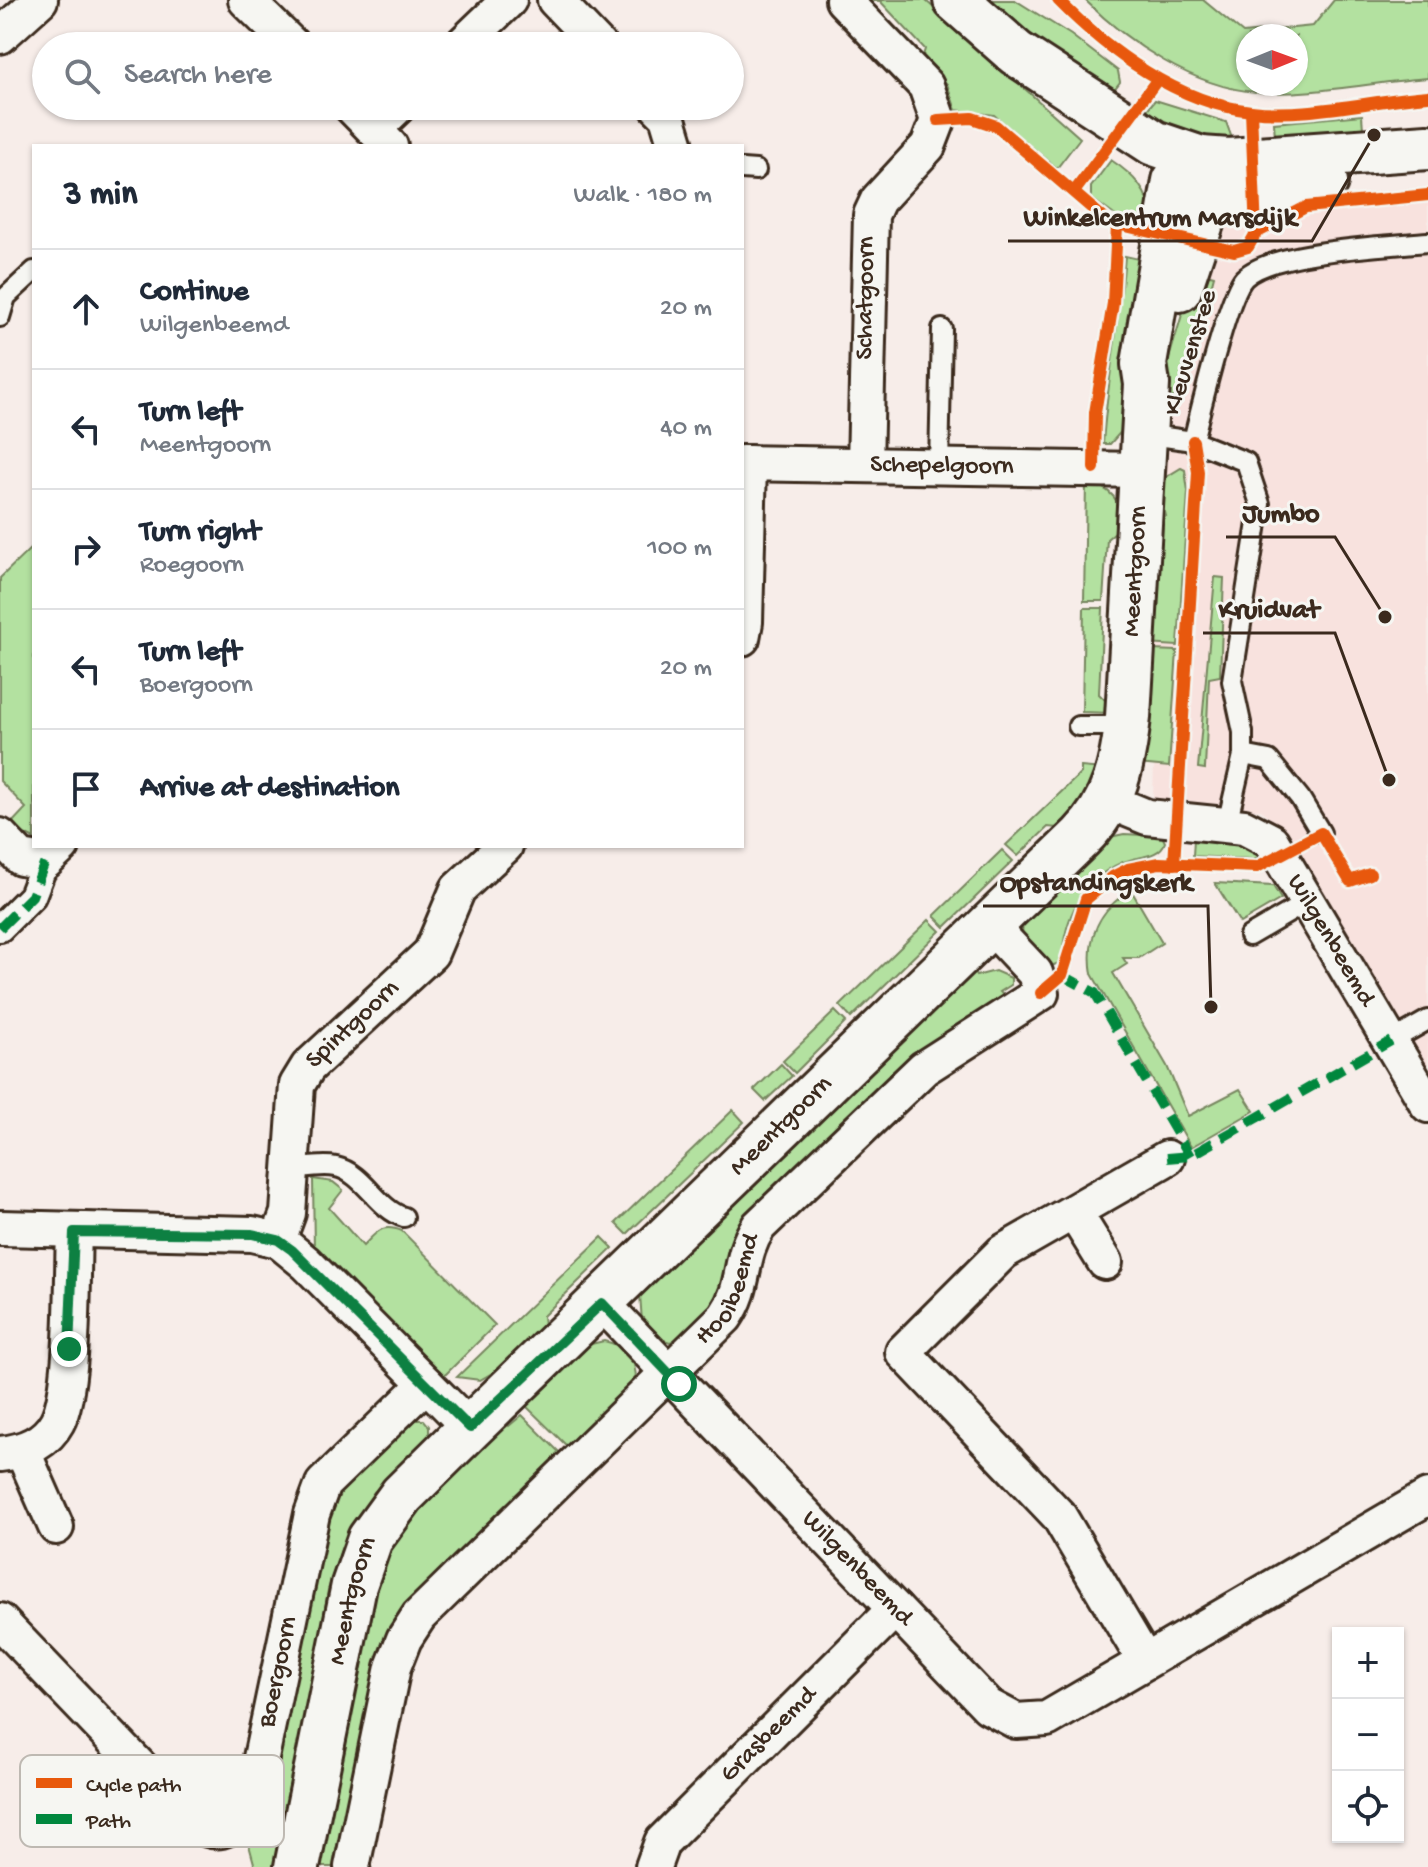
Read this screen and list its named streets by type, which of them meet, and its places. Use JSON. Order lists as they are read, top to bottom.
{
  "streets": {
    "street": [
      "Schatgoorn",
      "Schepelgoorn",
      "Meentgoorn",
      "Wilgenbeemd",
      "Spintgoorn",
      "Hooibeemd",
      "Boergoorn",
      "Grasbeemd"
    ],
    "lane": ["Kleuvenstee"]
  },
  "crossings": [
    ["Schatgoorn", "Schepelgoorn"],
    ["Kleuvenstee", "Schepelgoorn"],
    ["Kleuvenstee", "Meentgoorn"],
    ["Kleuvenstee", "Wilgenbeemd"],
    ["Schepelgoorn", "Meentgoorn"],
    ["Meentgoorn", "Wilgenbeemd"],
    ["Meentgoorn", "Hooibeemd"],
    ["Wilgenbeemd", "Hooibeemd"],
    ["Wilgenbeemd", "Grasbeemd"]
  ],
  "places": [
    "Winkelcentrum Marsdijk",
    "Jumbo",
    "Kruidvat",
    "Opstandingskerk"
  ],
  "legend": ["Cycle path", "Path"],
  "north": "right",
  "page": {
    "search": "Search here",
    "heading": ["3 min", "Walk · 180 m"],
    "list": [
      ["Continue", "Wilgenbeemd", "20 m"],
      ["Turn left", "Meentgoorn", "40 m"],
      ["Turn right", "Roegoorn", "100 m"],
      ["Turn left", "Boergoorn", "20 m"],
      "Arrive at destination"
    ],
    "map_buttons": ["+", "−"]
  }
}
